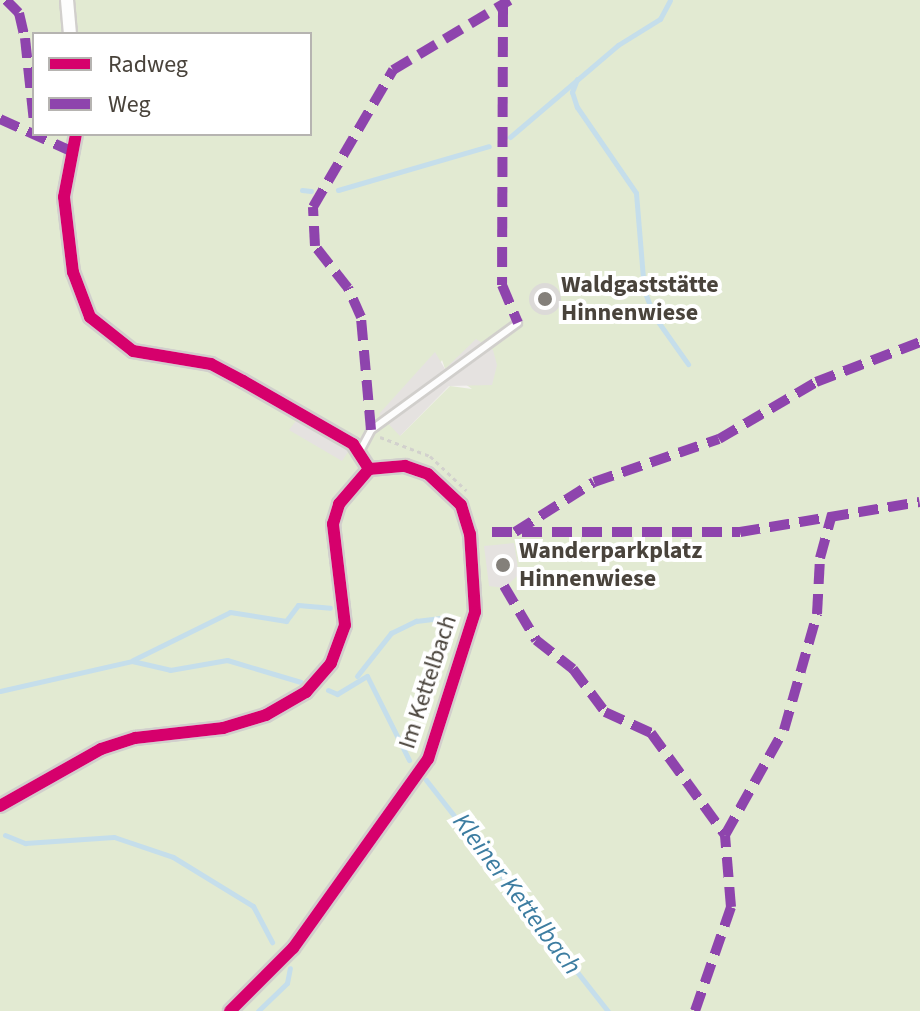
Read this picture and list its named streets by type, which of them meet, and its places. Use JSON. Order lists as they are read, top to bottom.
{
  "streets": {
    "street": ["Im Kettelbach"]
  },
  "water": ["Kleiner Kettelbach"],
  "places": ["Waldgaststätte Hinnenwiese", "Wanderparkplatz Hinnenwiese"],
  "legend": ["Radweg", "Weg"]
}
